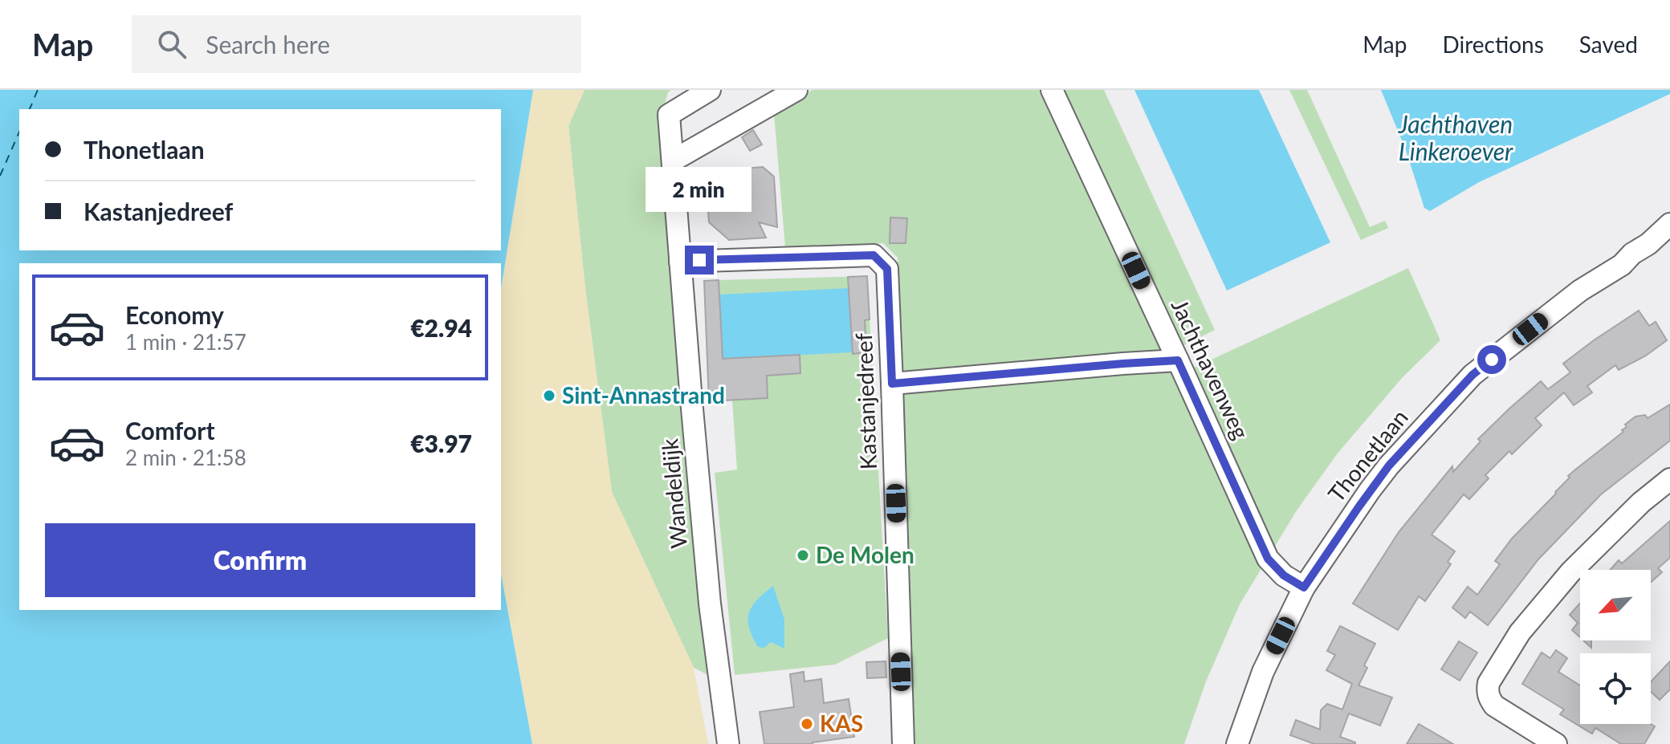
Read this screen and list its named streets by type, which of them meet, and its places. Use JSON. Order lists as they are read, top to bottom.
{
  "streets": {
    "street": [
      "Jachthavenweg",
      "Kastanjedreef",
      "Thonetlaan",
      "Wandeldijk"
    ]
  },
  "crossings": [
    ["Jachthavenweg", "Thonetlaan"],
    ["Kastanjedreef", "Wandeldijk"]
  ],
  "water": ["Jachthaven Linkeroever"],
  "places": ["Sint-Annastrand", "De Molen", "KAS"],
  "north": "bottom left",
  "page": {
    "header": "Map",
    "search": "Search here",
    "nav": ["Map", "Directions", "Saved"],
    "banner": ["Thonetlaan", "Kastanjedreef"],
    "bubble": "2 min",
    "list": [
      {
        "name": "Economy",
        "note": "1 min · 21:57",
        "value": "€2.94"
      },
      {
        "name": "Comfort",
        "note": "2 min · 21:58",
        "value": "€3.97"
      }
    ],
    "buttons": "Confirm"
  }
}
